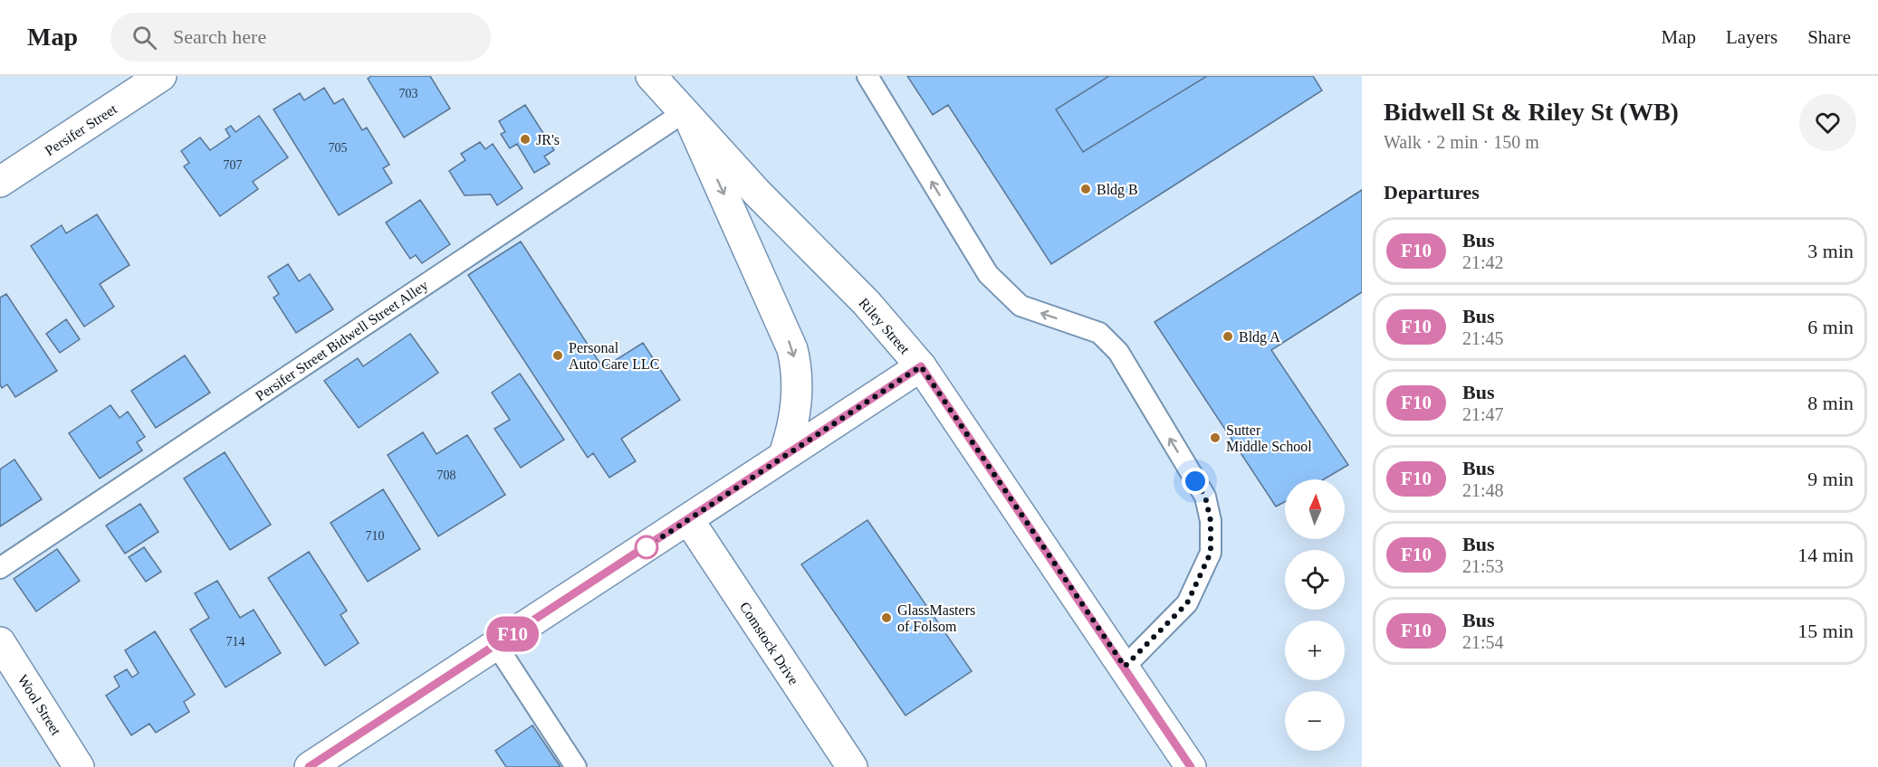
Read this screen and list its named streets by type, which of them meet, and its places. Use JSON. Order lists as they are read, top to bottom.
{
  "streets": {
    "street": [
      "Persifer Street",
      "Riley Street",
      "Comstock Drive",
      "Wool Street"
    ],
    "lane": ["Persifer Street Bidwell Street Alley"]
  },
  "crossings": [
    ["Riley Street", "Persifer Street Bidwell Street Alley"]
  ],
  "places": [
    "JR's",
    "Bldg B",
    "Bldg A",
    "Personal Auto Care LLC",
    "Sutter Middle School",
    "GlassMasters of Folsom"
  ],
  "lines": ["bus line F10"],
  "house_numbers": [
    "703",
    "705",
    "707",
    "708",
    "710",
    "714"
  ],
  "north": "top",
  "page": {
    "header": "Map",
    "search": "Search here",
    "nav": ["Map", "Layers", "Share"],
    "on_map": "F10",
    "heading": [
      ["Bidwell St & Riley St (WB)", "Walk · 2 min · 150 m"],
      "Departures"
    ],
    "list": [
      {
        "mark": "F10",
        "name": "Bus",
        "note": "21:42",
        "value": "3 min"
      },
      {
        "mark": "F10",
        "name": "Bus",
        "note": "21:45",
        "value": "6 min"
      },
      {
        "mark": "F10",
        "name": "Bus",
        "note": "21:47",
        "value": "8 min"
      },
      {
        "mark": "F10",
        "name": "Bus",
        "note": "21:48",
        "value": "9 min"
      },
      {
        "mark": "F10",
        "name": "Bus",
        "note": "21:53",
        "value": "14 min"
      },
      {
        "mark": "F10",
        "name": "Bus",
        "note": "21:54",
        "value": "15 min"
      }
    ],
    "map_buttons": ["+", "−"]
  }
}
